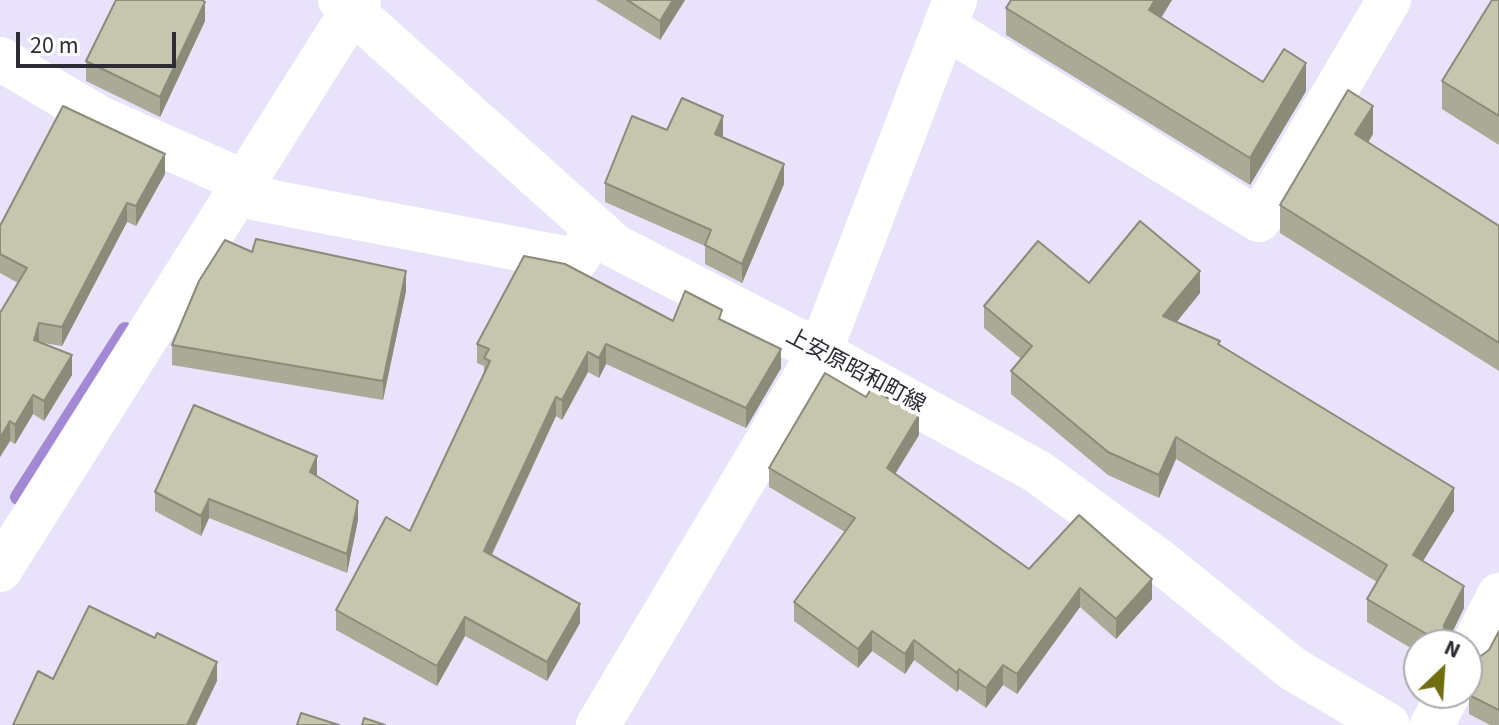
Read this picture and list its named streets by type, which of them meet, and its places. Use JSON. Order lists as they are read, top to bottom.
{
  "streets": {
    "street": ["上安原昭和町線"]
  },
  "scale_bar": "20 m",
  "north": "top right"
}
